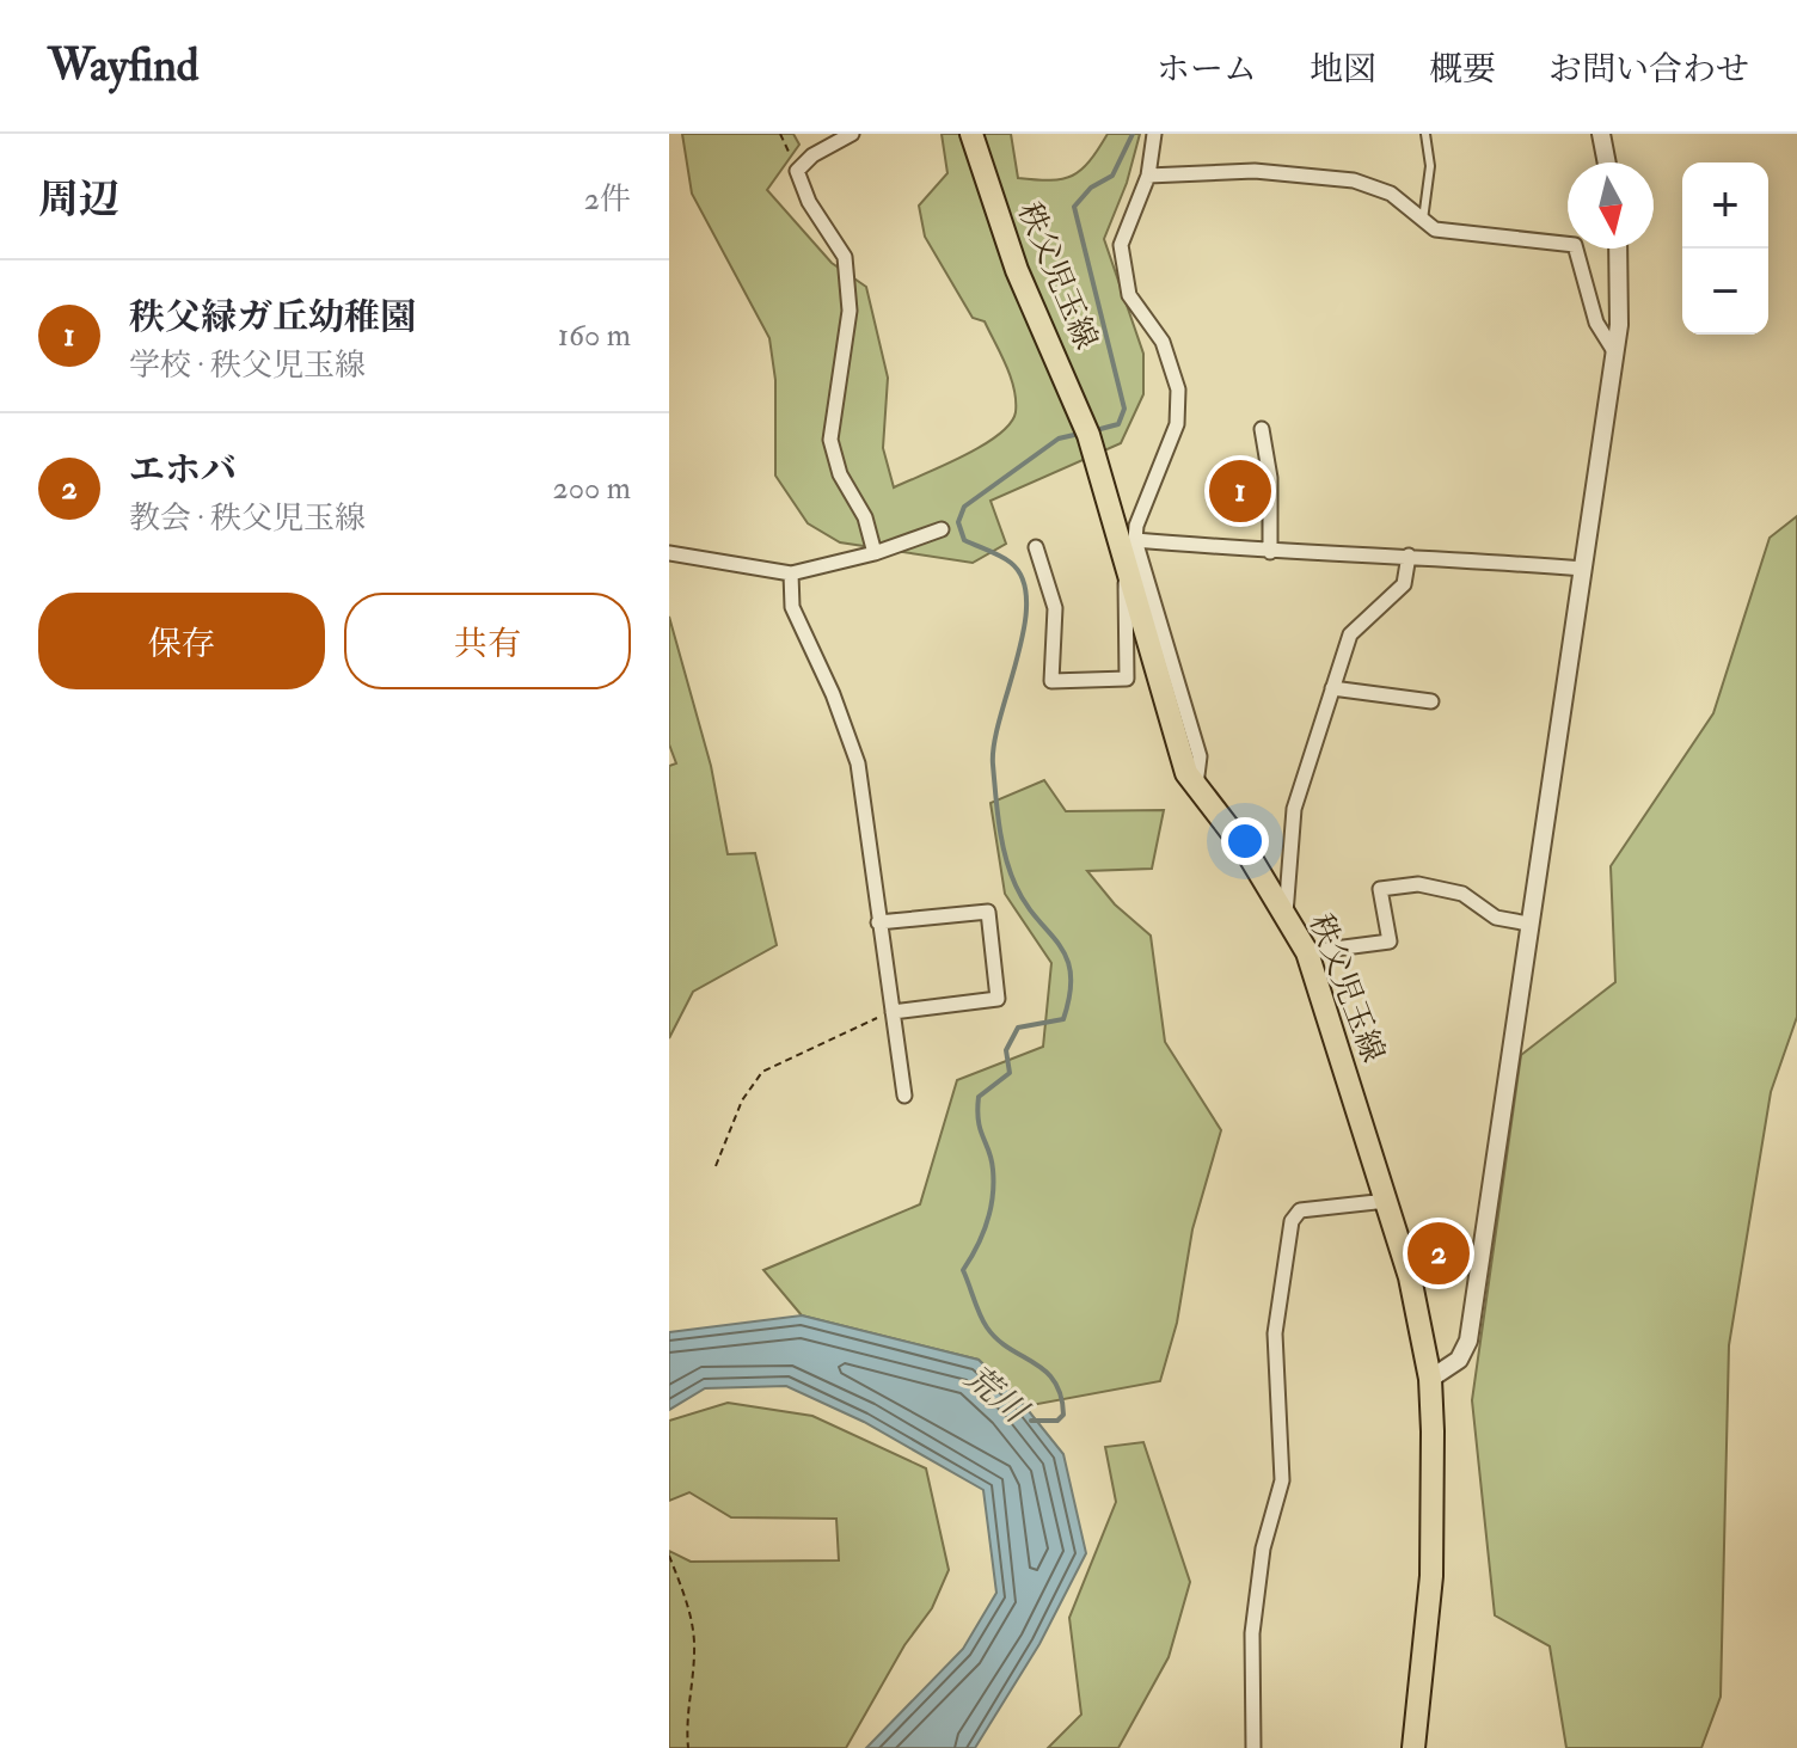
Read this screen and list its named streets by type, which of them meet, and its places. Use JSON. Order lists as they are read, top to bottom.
{
  "streets": {
    "main road": ["秩父児玉線"]
  },
  "water": ["荒川"],
  "north": "bottom",
  "page": {
    "header": "Wayfind",
    "nav": [
      "ホーム",
      "地図",
      "概要",
      "お問い合わせ"
    ],
    "heading": ["周辺", "2件"],
    "map_buttons": ["+", "−"],
    "list": [
      {
        "mark": "1",
        "name": "秩父緑ガ丘幼稚園",
        "note": "学校 · 秩父児玉線",
        "value": "160 m"
      },
      {
        "mark": "2",
        "name": "エホバ",
        "note": "教会 · 秩父児玉線",
        "value": "200 m"
      }
    ],
    "pins": ["1", "2"],
    "buttons": ["保存", "共有"]
  }
}
